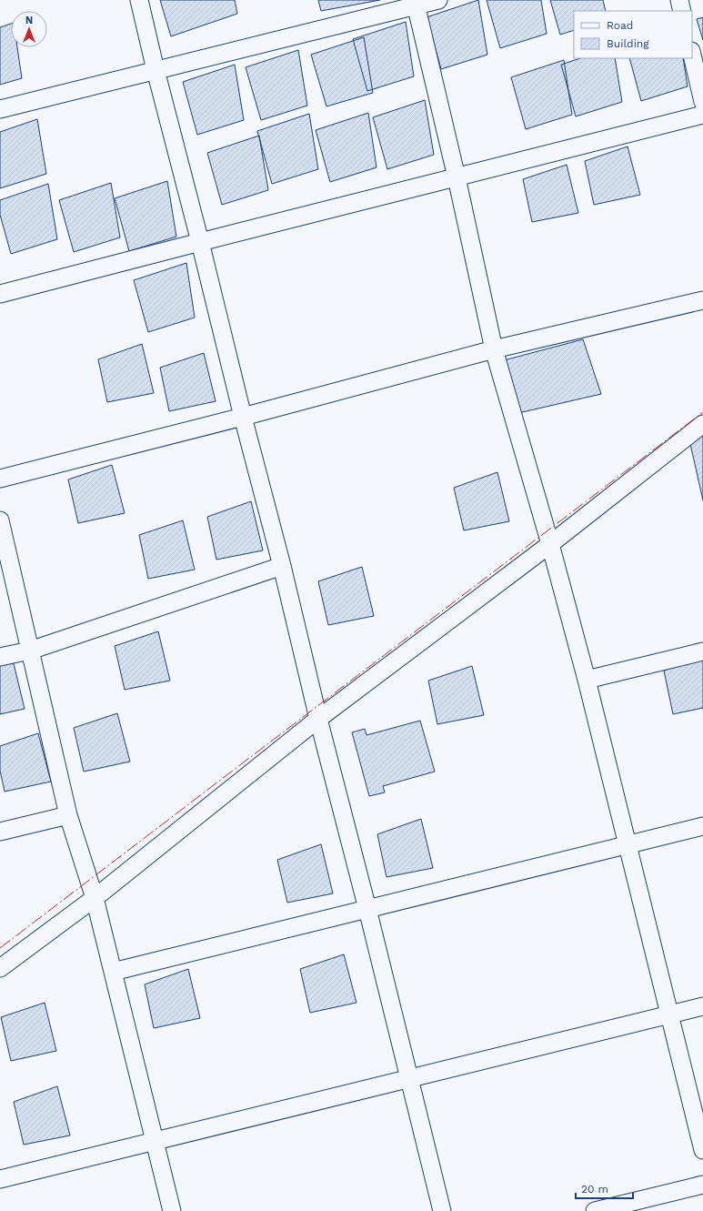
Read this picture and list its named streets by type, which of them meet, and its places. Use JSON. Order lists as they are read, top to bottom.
{
  "legend": ["Road", "Building"],
  "scale_bar": "20 m",
  "north": "top"
}
